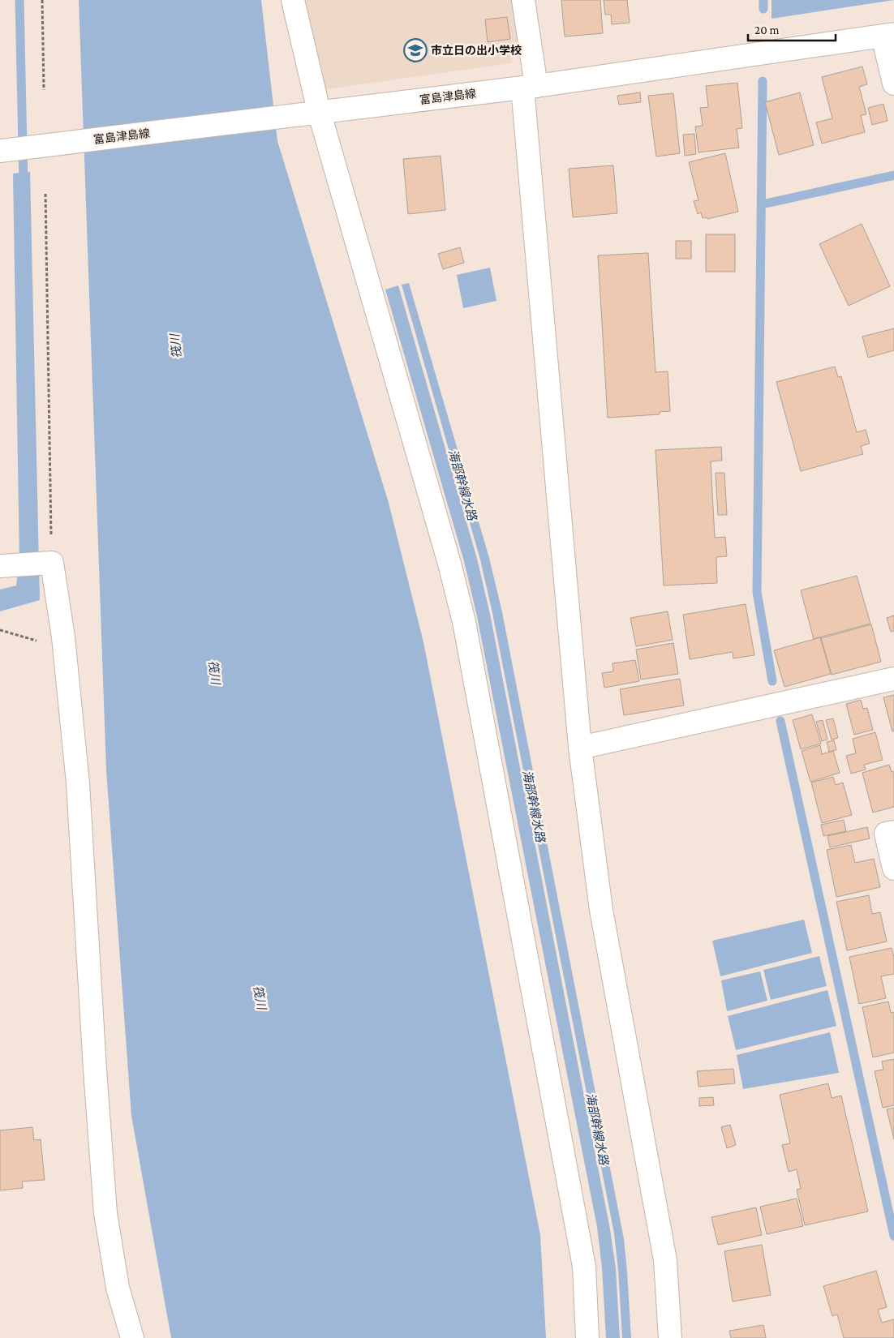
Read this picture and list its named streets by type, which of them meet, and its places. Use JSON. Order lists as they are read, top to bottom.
{
  "streets": {
    "street": ["富島津島線"]
  },
  "water": ["筏川", "海部幹線水路"],
  "places": {
    "school or university": ["市立日の出小学校"]
  },
  "scale_bar": "20 m"
}
